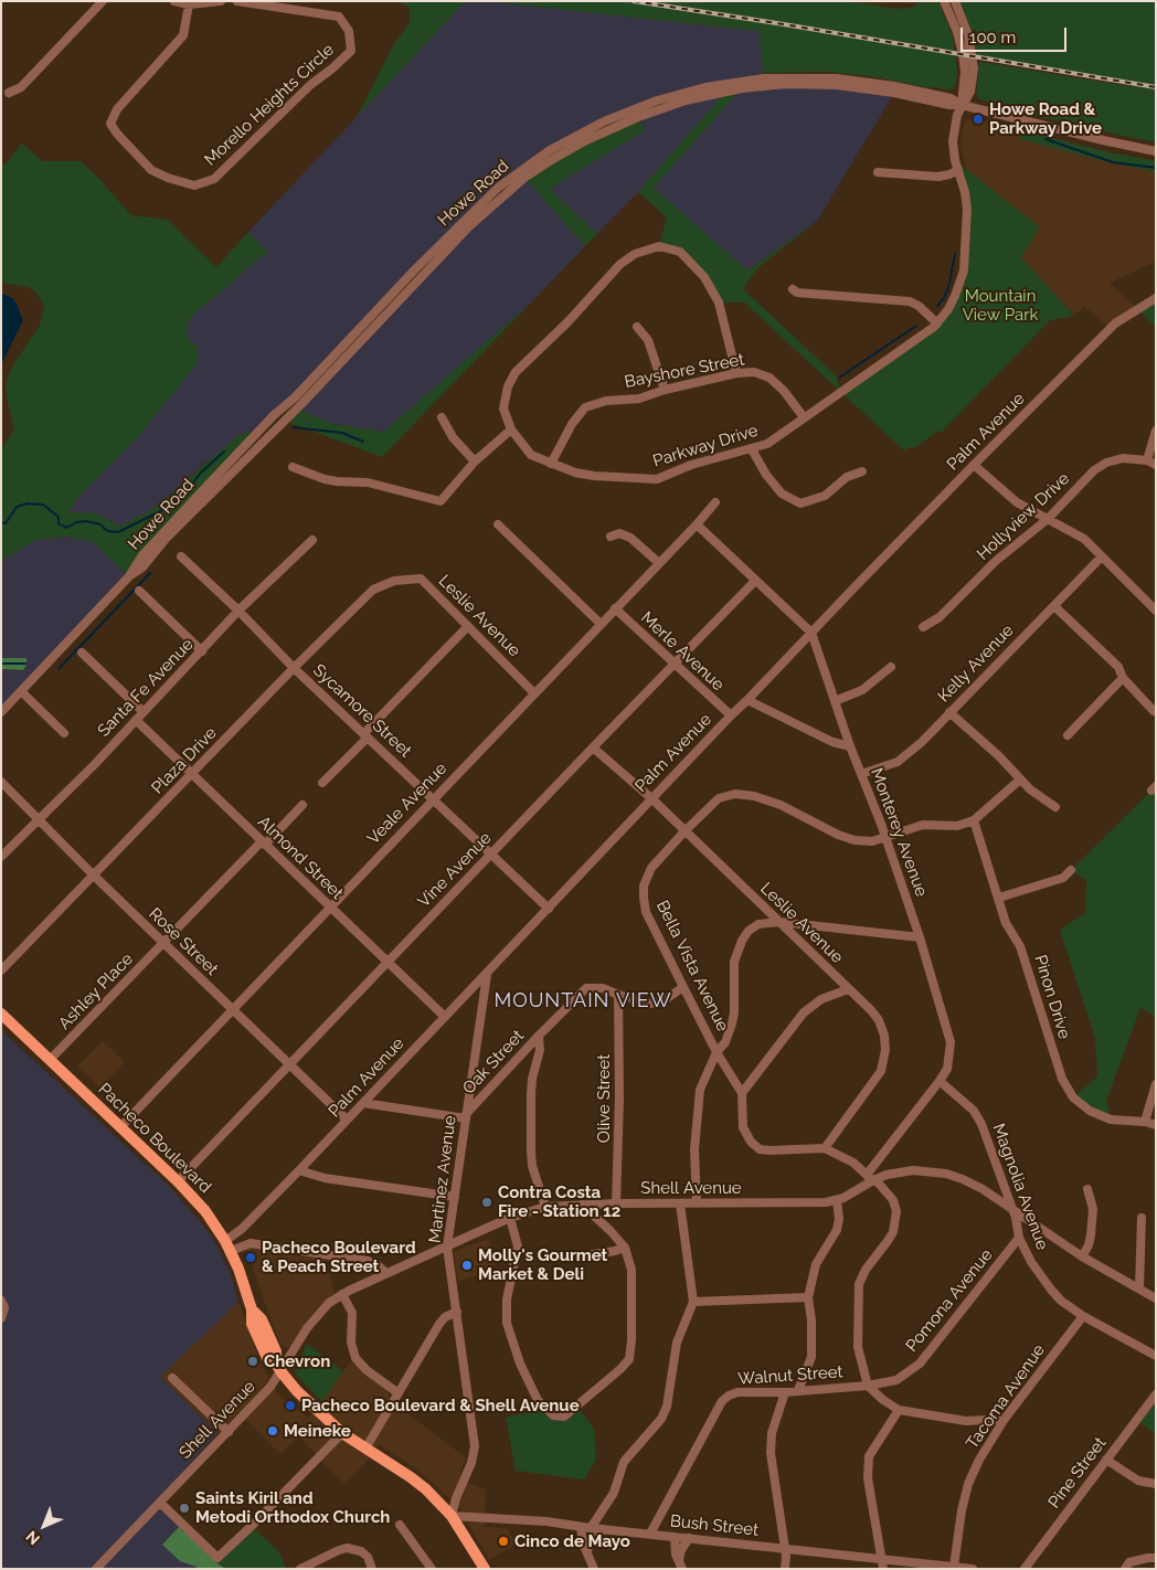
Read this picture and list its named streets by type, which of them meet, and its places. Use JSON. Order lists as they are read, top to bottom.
{
  "streets": {
    "main road": ["Pacheco Boulevard"],
    "street": [
      "Morello Heights Circle",
      "Howe Road",
      "Bayshore Street",
      "Palm Avenue",
      "Parkway Drive",
      "Hollyview Drive",
      "Leslie Avenue",
      "Merle Avenue",
      "Kelly Avenue",
      "Santa Fe Avenue",
      "Sycamore Street",
      "Plaza Drive",
      "Veale Avenue",
      "Monterey Avenue",
      "Almond Street",
      "Vine Avenue",
      "Rose Street",
      "Bella Vista Avenue",
      "Ashley Place",
      "Pinon Drive",
      "Oak Street",
      "Olive Street",
      "Martinez Avenue",
      "Magnolia Avenue",
      "Shell Avenue",
      "Pomona Avenue",
      "Walnut Street",
      "Tacoma Avenue",
      "Pine Street",
      "Bush Street"
    ]
  },
  "crossings": [
    ["Howe Road", "Parkway Drive"],
    ["Bayshore Street", "Parkway Drive"],
    ["Palm Avenue", "Leslie Avenue"],
    ["Palm Avenue", "Merle Avenue"],
    ["Palm Avenue", "Sycamore Street"],
    ["Palm Avenue", "Monterey Avenue"],
    ["Palm Avenue", "Almond Street"],
    ["Palm Avenue", "Rose Street"],
    ["Palm Avenue", "Oak Street"],
    ["Palm Avenue", "Pacheco Boulevard"],
    ["Palm Avenue", "Martinez Avenue"],
    ["Leslie Avenue", "Plaza Drive"],
    ["Leslie Avenue", "Veale Avenue"],
    ["Leslie Avenue", "Vine Avenue"],
    ["Leslie Avenue", "Bella Vista Avenue"],
    ["Merle Avenue", "Veale Avenue"],
    ["Merle Avenue", "Vine Avenue"],
    ["Kelly Avenue", "Monterey Avenue"],
    ["Santa Fe Avenue", "Sycamore Street"],
    ["Santa Fe Avenue", "Almond Street"],
    ["Santa Fe Avenue", "Rose Street"],
    ["Sycamore Street", "Plaza Drive"],
    ["Sycamore Street", "Veale Avenue"],
    ["Sycamore Street", "Vine Avenue"],
    ["Plaza Drive", "Almond Street"],
    ["Plaza Drive", "Rose Street"],
    ["Veale Avenue", "Monterey Avenue"],
    ["Veale Avenue", "Almond Street"],
    ["Veale Avenue", "Rose Street"],
    ["Veale Avenue", "Pacheco Boulevard"],
    ["Monterey Avenue", "Vine Avenue"],
    ["Monterey Avenue", "Bella Vista Avenue"],
    ["Monterey Avenue", "Magnolia Avenue"],
    ["Monterey Avenue", "Shell Avenue"],
    ["Almond Street", "Vine Avenue"],
    ["Almond Street", "Ashley Place"],
    ["Vine Avenue", "Rose Street"],
    ["Vine Avenue", "Pacheco Boulevard"],
    ["Rose Street", "Ashley Place"],
    ["Bella Vista Avenue", "Pinon Drive"],
    ["Bella Vista Avenue", "Oak Street"],
    ["Ashley Place", "Pacheco Boulevard"],
    ["Oak Street", "Olive Street"],
    ["Oak Street", "Martinez Avenue"],
    ["Olive Street", "Shell Avenue"],
    ["Pacheco Boulevard", "Martinez Avenue"],
    ["Pacheco Boulevard", "Shell Avenue"],
    ["Pacheco Boulevard", "Bush Street"],
    ["Martinez Avenue", "Shell Avenue"],
    ["Martinez Avenue", "Bush Street"],
    ["Magnolia Avenue", "Shell Avenue"],
    ["Magnolia Avenue", "Pomona Avenue"],
    ["Magnolia Avenue", "Tacoma Avenue"],
    ["Pomona Avenue", "Walnut Street"],
    ["Walnut Street", "Tacoma Avenue"],
    ["Walnut Street", "Bush Street"],
    ["Tacoma Avenue", "Bush Street"]
  ],
  "districts": ["MOUNTAIN VIEW"],
  "parks": ["Mountain View Park"],
  "places": [
    "Howe Road & Parkway Drive",
    "Contra Costa Fire - Station 12",
    "Pacheco Boulevard & Peach Street",
    "Molly's Gourmet Market & Deli",
    "Chevron",
    "Pacheco Boulevard & Shell Avenue",
    "Meineke",
    "Saints Kiril and Metodi Orthodox Church",
    "Cinco de Mayo"
  ],
  "scale_bar": "100 m",
  "north": "bottom left"
}
